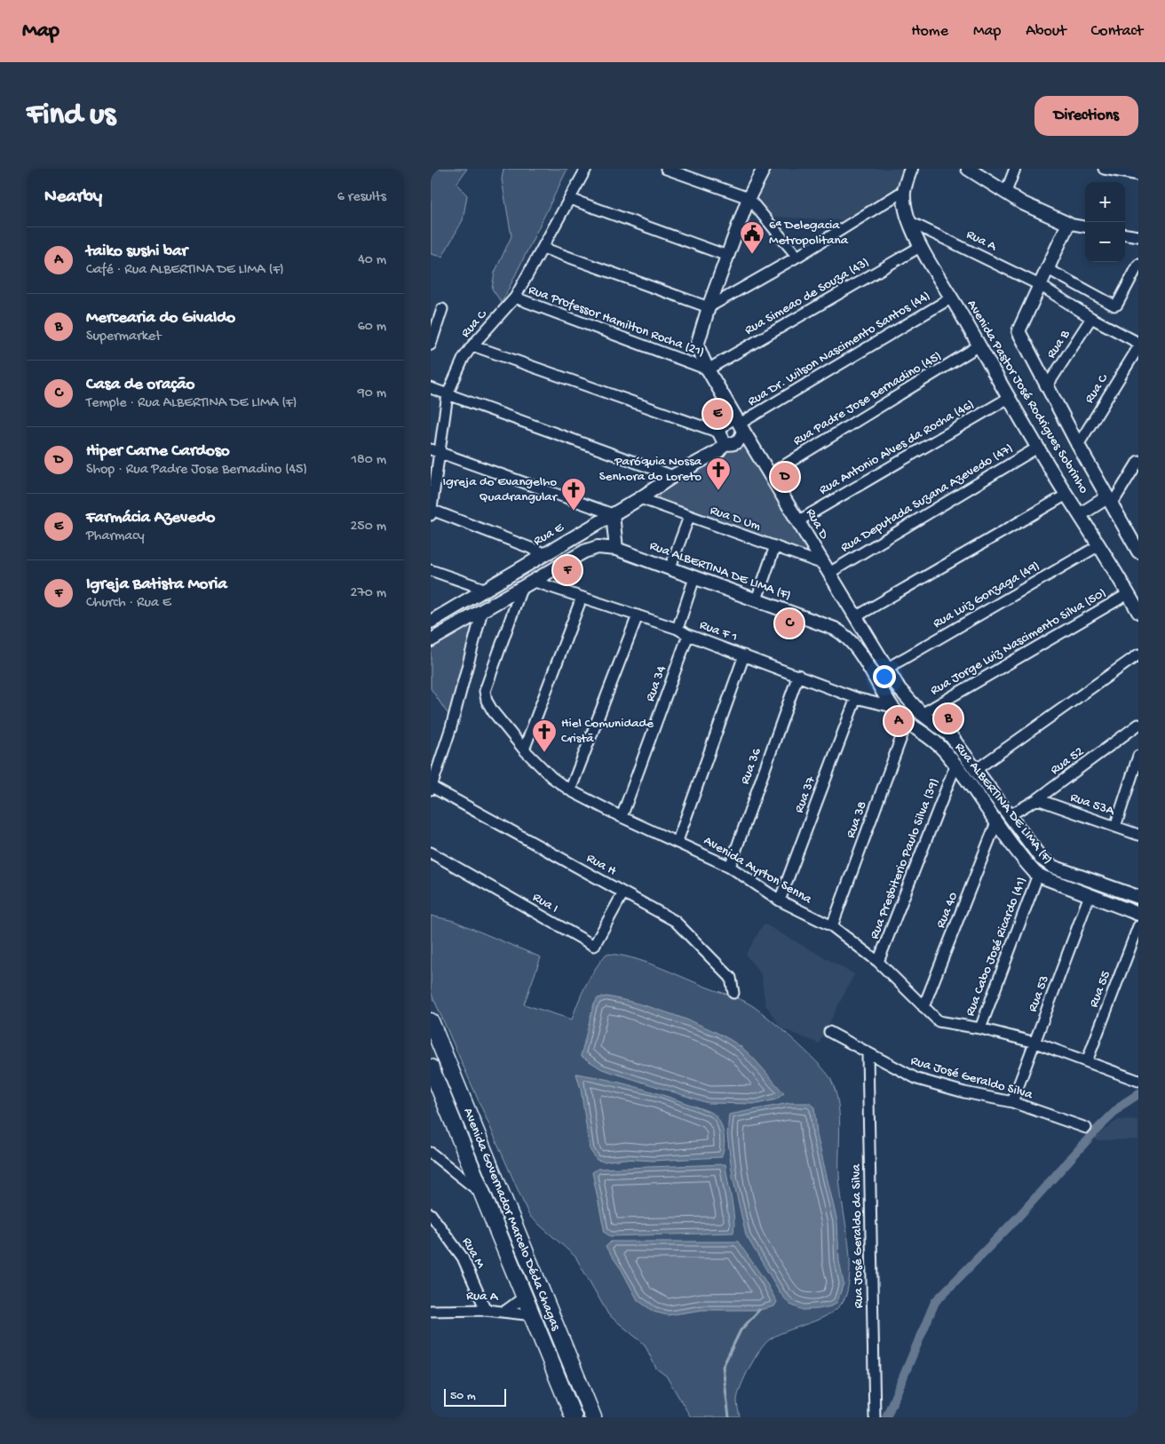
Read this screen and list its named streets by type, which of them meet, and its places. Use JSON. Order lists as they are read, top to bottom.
{
  "streets": {
    "main road": ["Avenida Governador Marcelo Déda Chagas"],
    "street": [
      "Rua A",
      "Rua Simeao de Souza (43)",
      "Rua Professor Hamilton Rocha (21)",
      "Rua C",
      "Rua B",
      "Rua Dr. Wilson Nascimento Santos (44)",
      "Avenida Pastor José Rodrigues Sobrinho",
      "Rua Padre Jose Bernadino (45)",
      "Rua Antonio Alves da Rocha (46)",
      "Rua Deputada Suzana Azevedo (47)",
      "Rua D Um",
      "Rua D",
      "Rua E",
      "Rua ALBERTINA DE LIMA (F)",
      "Rua Luiz Gonzaga (49)",
      "Rua F 1",
      "Rua Jorge Luiz Nascimento Silva (50)",
      "Rua 34",
      "Rua 52",
      "Rua 36",
      "Rua 37",
      "Rua 53A",
      "Rua 38",
      "Rua Presbiterio Paulo Silva (39)",
      "Rua H",
      "Avenida Ayrton Senna",
      "Rua I",
      "Rua 40",
      "Rua Cabo José Ricardo (41)",
      "Rua 55",
      "Rua 53",
      "Rua José Geraldo Silva",
      "Rua José Geraldo da Silva",
      "Rua M"
    ]
  },
  "crossings": [
    ["Rua A", "Rua B"],
    ["Rua A", "Avenida Pastor José Rodrigues Sobrinho"],
    ["Rua A", "Avenida Governador Marcelo Déda Chagas"],
    ["Rua A", "Rua M"],
    ["Rua Simeao de Souza (43)", "Rua Professor Hamilton Rocha (21)"],
    ["Rua Simeao de Souza (43)", "Avenida Pastor José Rodrigues Sobrinho"],
    ["Rua Simeao de Souza (43)", "Rua D"],
    ["Rua Professor Hamilton Rocha (21)", "Rua C"],
    ["Rua Professor Hamilton Rocha (21)", "Rua D"],
    ["Rua C", "Avenida Pastor José Rodrigues Sobrinho"],
    ["Rua B", "Avenida Pastor José Rodrigues Sobrinho"],
    ["Rua Dr. Wilson Nascimento Santos (44)", "Avenida Pastor José Rodrigues Sobrinho"],
    ["Rua Dr. Wilson Nascimento Santos (44)", "Rua D"],
    ["Rua Dr. Wilson Nascimento Santos (44)", "Rua E"],
    ["Avenida Pastor José Rodrigues Sobrinho", "Rua Padre Jose Bernadino (45)"],
    ["Avenida Pastor José Rodrigues Sobrinho", "Rua Antonio Alves da Rocha (46)"],
    ["Avenida Pastor José Rodrigues Sobrinho", "Rua Deputada Suzana Azevedo (47)"],
    ["Avenida Pastor José Rodrigues Sobrinho", "Rua Luiz Gonzaga (49)"],
    ["Avenida Pastor José Rodrigues Sobrinho", "Rua Jorge Luiz Nascimento Silva (50)"],
    ["Rua Padre Jose Bernadino (45)", "Rua D"],
    ["Rua Antonio Alves da Rocha (46)", "Rua D"],
    ["Rua Deputada Suzana Azevedo (47)", "Rua D Um"],
    ["Rua Deputada Suzana Azevedo (47)", "Rua D"],
    ["Rua D Um", "Rua D"],
    ["Rua D Um", "Rua E"],
    ["Rua D", "Rua E"],
    ["Rua D", "Rua Luiz Gonzaga (49)"],
    ["Rua D", "Rua Jorge Luiz Nascimento Silva (50)"],
    ["Rua D", "Rua 52"],
    ["Rua ALBERTINA DE LIMA (F)", "Rua F 1"],
    ["Rua ALBERTINA DE LIMA (F)", "Rua 38"],
    ["Rua ALBERTINA DE LIMA (F)", "Rua Presbiterio Paulo Silva (39)"],
    ["Rua ALBERTINA DE LIMA (F)", "Rua 40"],
    ["Rua ALBERTINA DE LIMA (F)", "Rua Cabo José Ricardo (41)"],
    ["Rua ALBERTINA DE LIMA (F)", "Rua 53"],
    ["Rua F 1", "Rua 34"],
    ["Rua F 1", "Rua 36"],
    ["Rua F 1", "Rua 37"],
    ["Rua 34", "Avenida Ayrton Senna"],
    ["Rua 52", "Rua 53A"],
    ["Rua 36", "Avenida Ayrton Senna"],
    ["Rua 37", "Avenida Ayrton Senna"],
    ["Rua 38", "Avenida Ayrton Senna"],
    ["Rua Presbiterio Paulo Silva (39)", "Avenida Ayrton Senna"],
    ["Rua H", "Rua I"],
    ["Avenida Ayrton Senna", "Rua 40"],
    ["Avenida Ayrton Senna", "Rua Cabo José Ricardo (41)"],
    ["Avenida Ayrton Senna", "Rua 55"],
    ["Avenida Ayrton Senna", "Rua 53"],
    ["Rua 53", "Rua José Geraldo Silva"],
    ["Rua José Geraldo Silva", "Rua José Geraldo da Silva"]
  ],
  "places": {
    "public building": ["6ª Delegacia Metropolitana"],
    "church": ["Paróquia Nossa Senhora do Loreto", "Igreja do Evangelho Quadrangular", "Hiel Comunidade Cristã"]
  },
  "scale_bar": "50 m",
  "page": {
    "header": "Map",
    "nav": [
      "Home",
      "Map",
      "About",
      "Contact"
    ],
    "buttons": "Directions",
    "title": "Find us",
    "heading": ["Nearby", "6 results"],
    "map_buttons": ["+", "−"],
    "list": [
      {
        "mark": "A",
        "name": "taiko sushi bar",
        "note": "Café · Rua ALBERTINA DE LIMA (F)",
        "value": "40 m"
      },
      {
        "mark": "B",
        "name": "Mercearia do Givaldo",
        "note": "Supermarket",
        "value": "60 m"
      },
      {
        "mark": "C",
        "name": "Casa de oração",
        "note": "Temple · Rua ALBERTINA DE LIMA (F)",
        "value": "90 m"
      },
      {
        "mark": "D",
        "name": "Hiper Carne Cardoso",
        "note": "Shop · Rua Padre Jose Bernadino (45)",
        "value": "180 m"
      },
      {
        "mark": "E",
        "name": "Farmácia Azevedo",
        "note": "Pharmacy",
        "value": "250 m"
      },
      {
        "mark": "F",
        "name": "Igreja Batista Moria",
        "note": "Church · Rua E",
        "value": "270 m"
      }
    ],
    "pins": [
      "E",
      "D",
      "F",
      "C",
      "B",
      "A"
    ],
    "scale": "50 m"
  }
}
